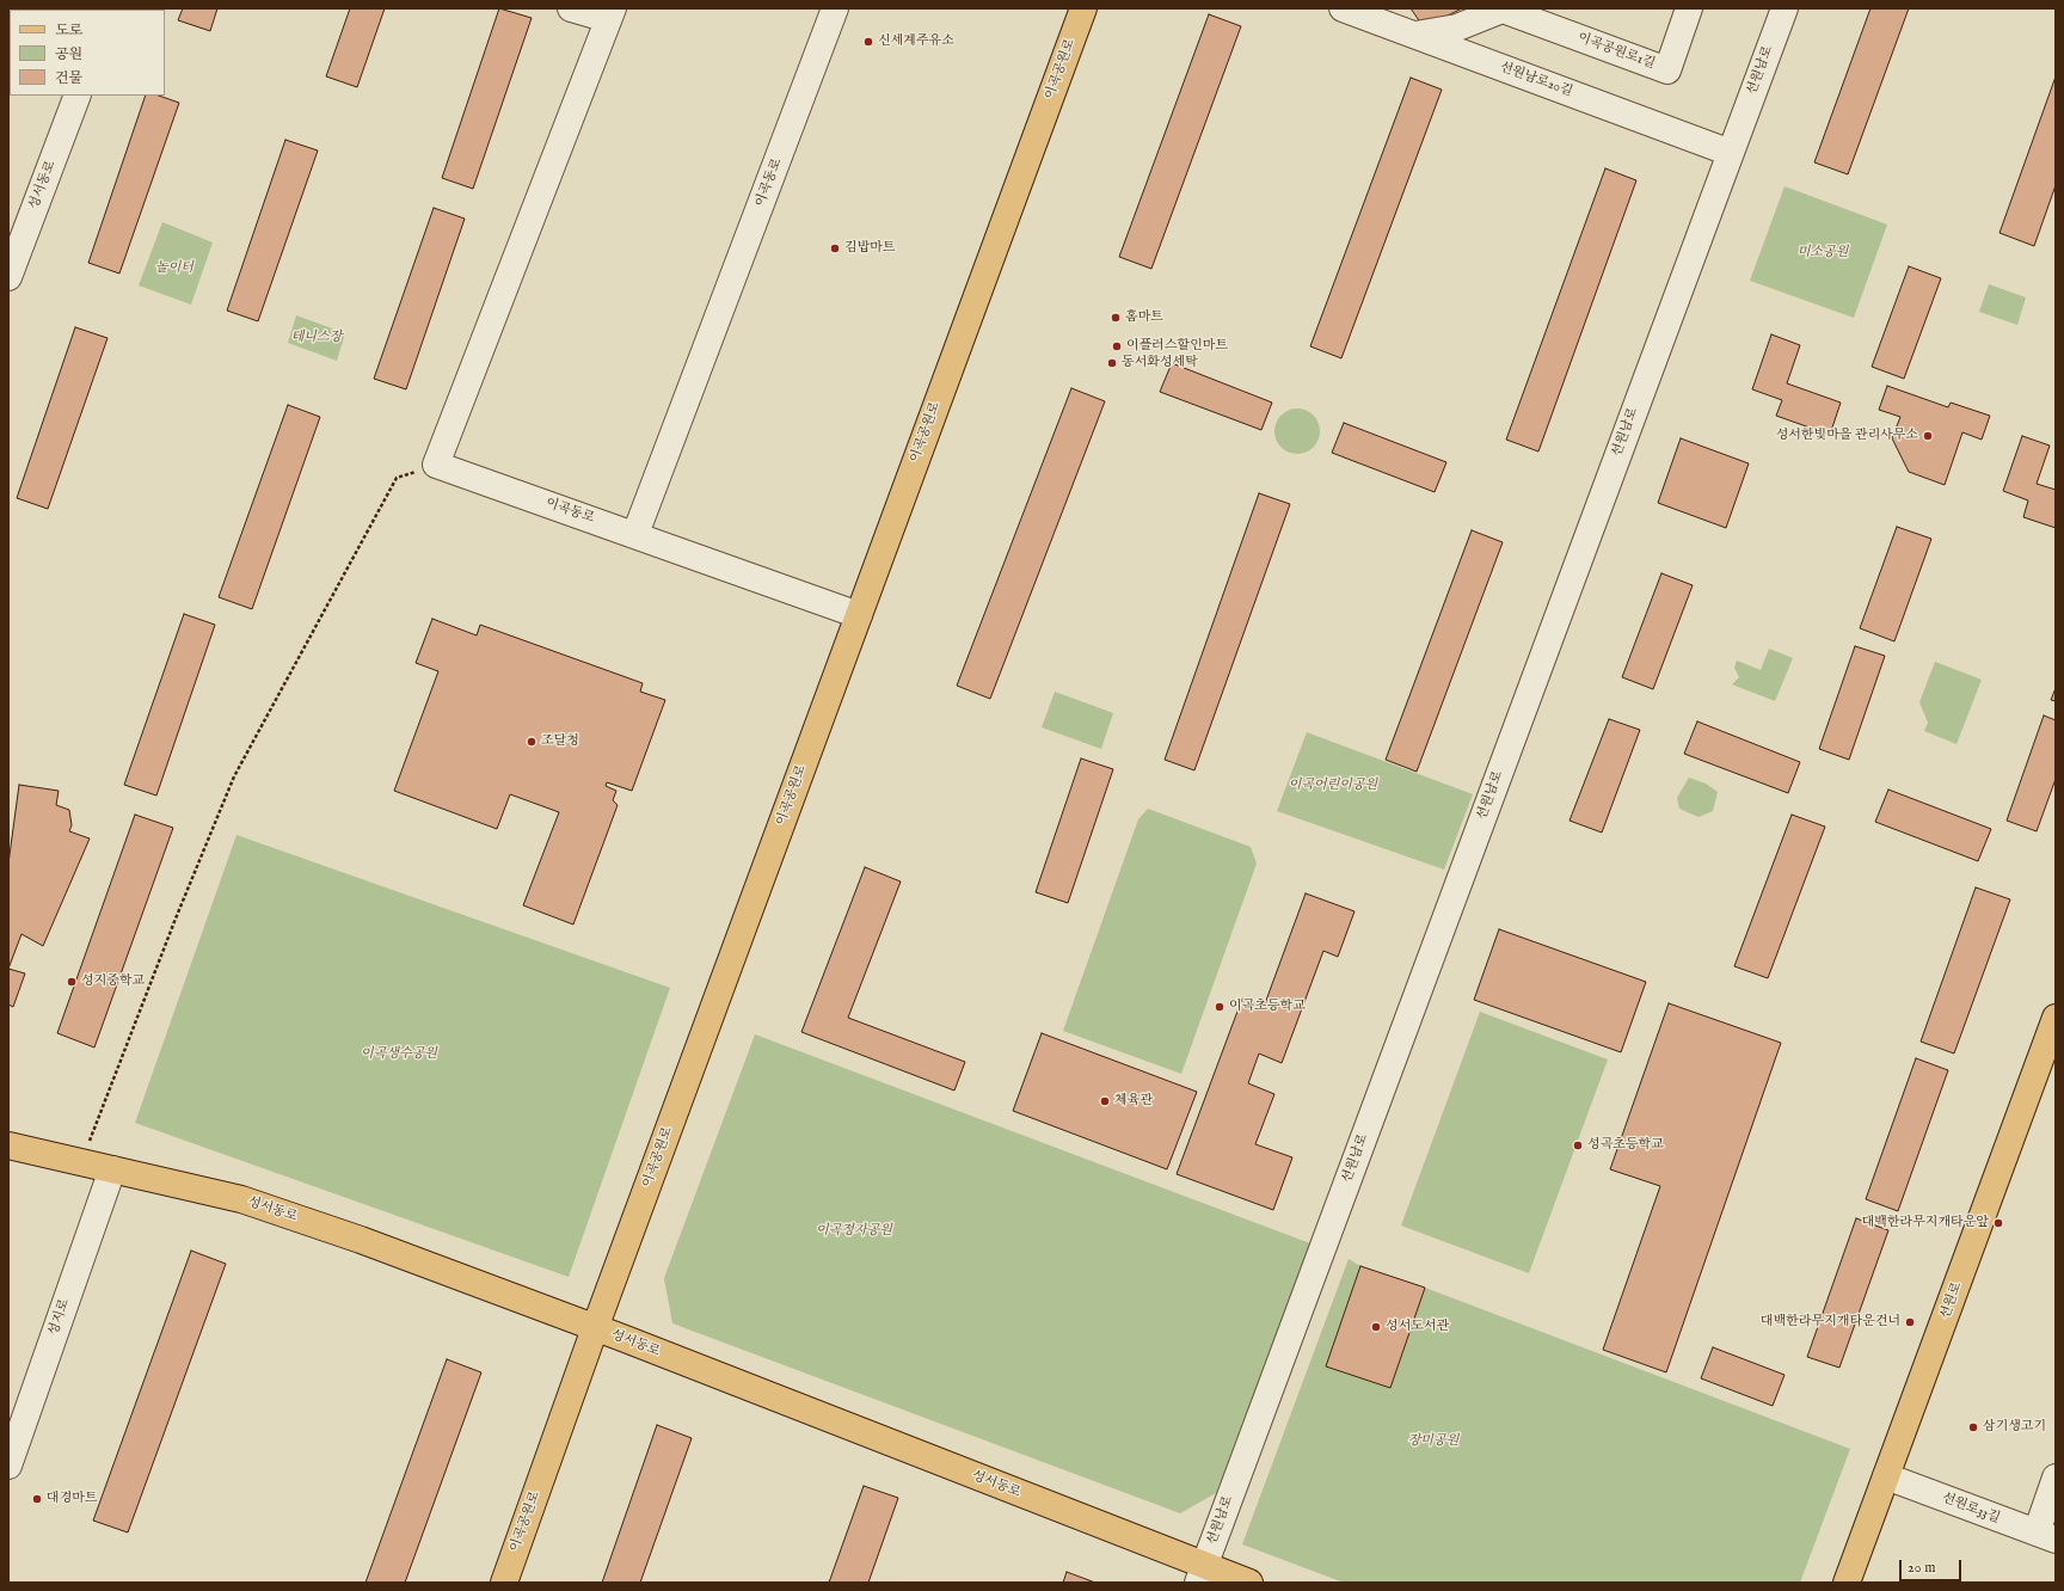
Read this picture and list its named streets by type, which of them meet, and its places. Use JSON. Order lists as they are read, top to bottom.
{
  "streets": {
    "main road": ["이곡공원로", "성서동로", "선원로"],
    "street": [
      "이곡공원로1길",
      "선원남로",
      "선원남로20길",
      "이곡동로",
      "성지로",
      "선원로33길"
    ]
  },
  "crossings": [
    ["이곡공원로1길", "선원남로20길"],
    ["이곡공원로", "성서동로"],
    ["선원남로", "선원남로20길"],
    ["선원남로", "성서동로"],
    ["성서동로", "성지로"],
    ["선원로", "선원로33길"]
  ],
  "parks": [
    "미소공원",
    "놀이터",
    "테니스장",
    "이곡어린이공원",
    "이곡생수공원",
    "이곡정자공원",
    "장미공원"
  ],
  "places": [
    "신세계주유소",
    "김밥마트",
    "홈마트",
    "이플러스할인마트",
    "동서화성세탁",
    "성서한빛마을 관리사무소",
    "조달청",
    "성지중학교",
    "이곡초등학교",
    "체육관",
    "성곡초등학교",
    "대백한라무지개타운앞",
    "대백한라무지개타운건너",
    "성서도서관",
    "삼기생고기",
    "대경마트"
  ],
  "legend": ["도로", "공원", "건물"],
  "scale_bar": "20 m"
}
